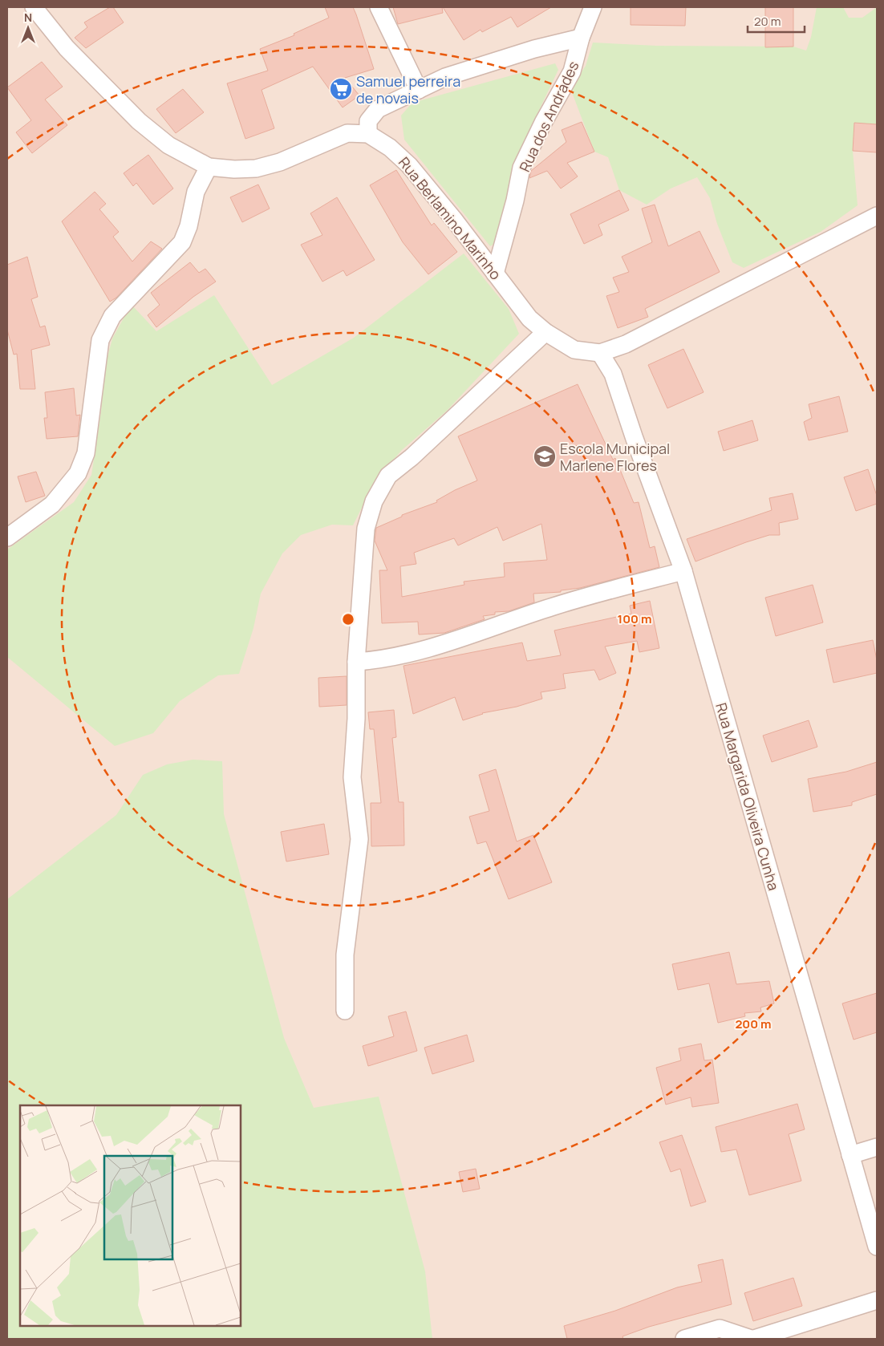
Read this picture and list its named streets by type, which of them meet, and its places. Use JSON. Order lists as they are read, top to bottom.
{
  "streets": {
    "street": ["Rua dos Andrades", "Rua Berlamino Marinho", "Rua Margarida Oliveira Cunha"]
  },
  "crossings": [
    ["Rua dos Andrades", "Rua Berlamino Marinho"],
    ["Rua Berlamino Marinho", "Rua Margarida Oliveira Cunha"]
  ],
  "places": {
    "supermarket": ["Samuel perreira de novais"],
    "school or university": ["Escola Municipal Marlene Flores"]
  },
  "scale_bar": "20 m",
  "north": "top",
  "rings": ["100 m", "200 m"]
}
